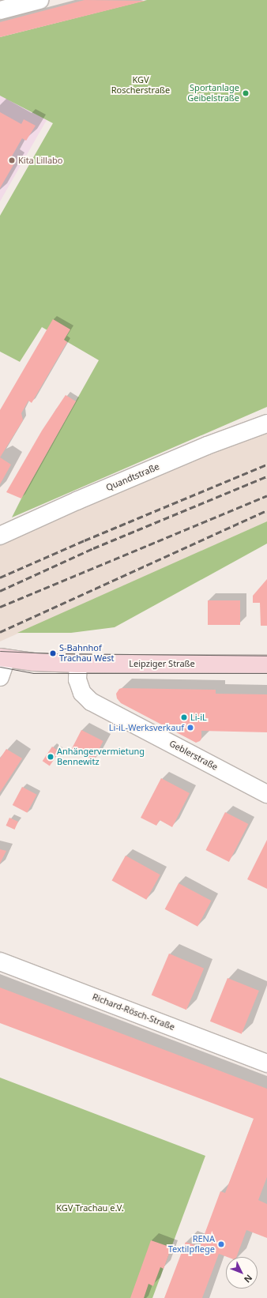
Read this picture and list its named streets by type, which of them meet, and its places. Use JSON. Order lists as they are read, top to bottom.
{
  "streets": {
    "main road": ["Leipziger Straße"],
    "street": ["Quandtstraße", "Geblerstraße", "Richard-Rösch-Straße"]
  },
  "crossings": [
    ["Leipziger Straße", "Geblerstraße"]
  ],
  "parks": ["KGV Roscherstraße", "KGV Trachau e.V."],
  "places": [
    "Sportanlage Geibelstraße",
    "Kita Lillabo",
    "S-Bahnhof Trachau West",
    "Li-iL",
    "Li-iL-Werksverkauf",
    "Anhängervermietung Bennewitz",
    "RENA Textilpflege"
  ],
  "north": "bottom right"
}
